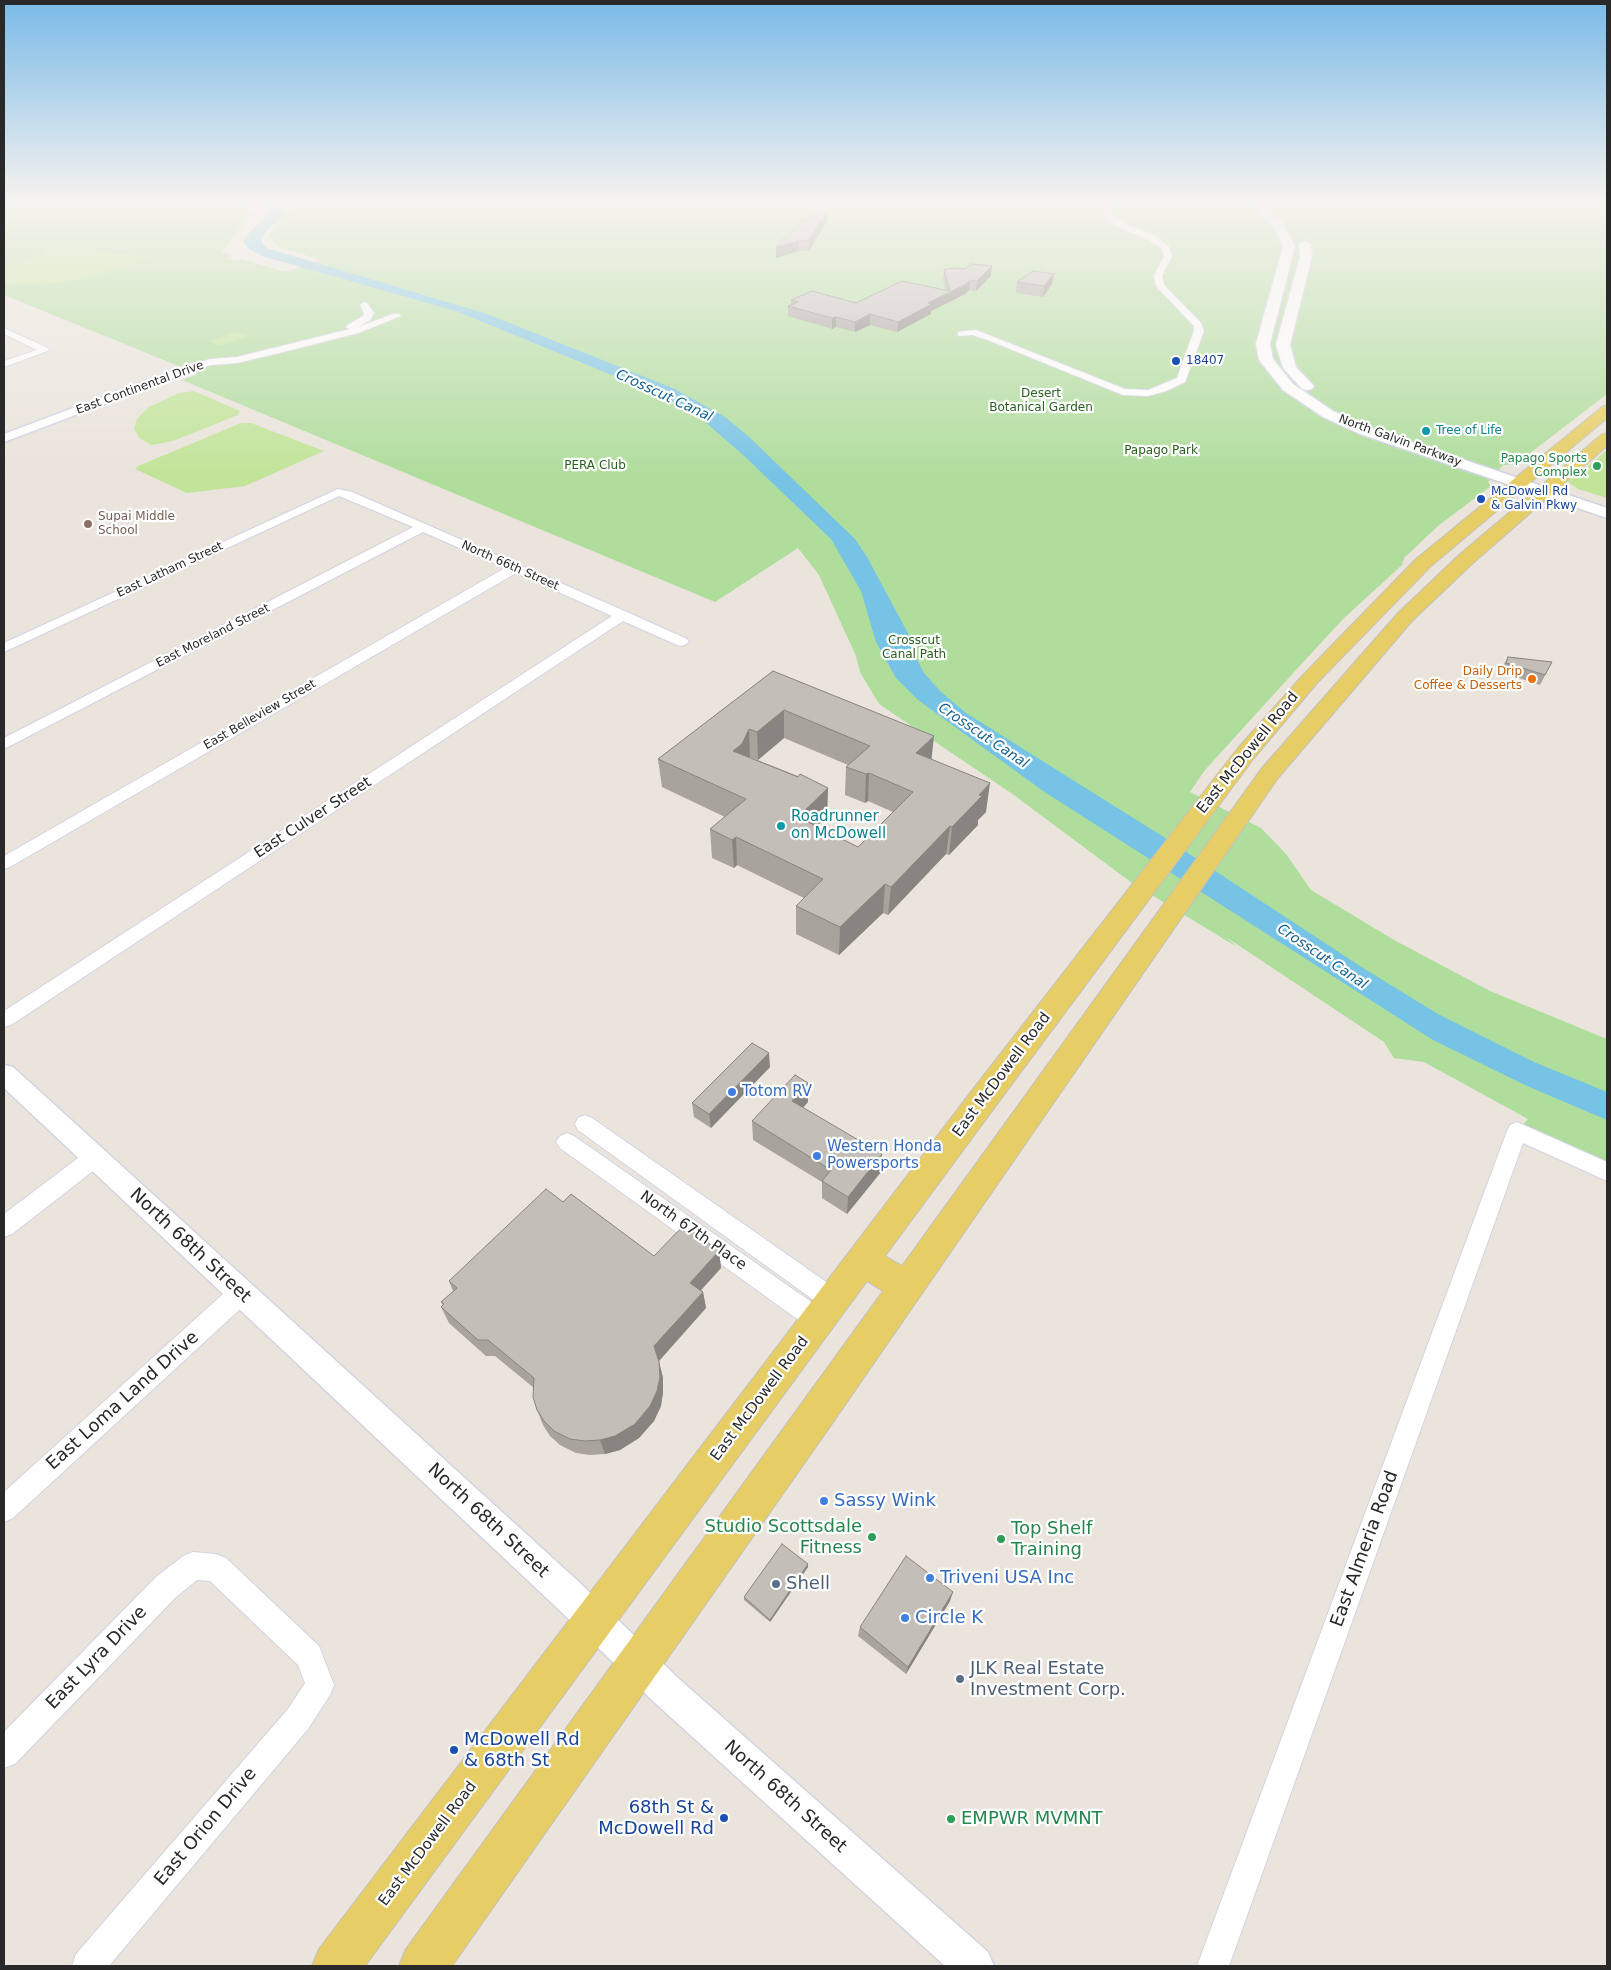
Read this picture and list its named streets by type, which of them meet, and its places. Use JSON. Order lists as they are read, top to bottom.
{
  "streets": {
    "main road": ["North Galvin Parkway", "East McDowell Road"],
    "street": [
      "East Continental Drive",
      "North 66th Street",
      "East Latham Street",
      "East Moreland Street",
      "East Belleview Street",
      "East Culver Street",
      "North 67th Place",
      "North 68th Street",
      "East Loma Land Drive",
      "East Almeria Road",
      "East Lyra Drive",
      "East Orion Drive"
    ]
  },
  "crossings": [
    ["North Galvin Parkway", "East McDowell Road"],
    ["North 66th Street", "East Latham Street"],
    ["North 66th Street", "East Moreland Street"],
    ["North 66th Street", "East Belleview Street"],
    ["North 66th Street", "East Culver Street"],
    ["East McDowell Road", "North 67th Place"],
    ["East McDowell Road", "North 68th Street"],
    ["North 68th Street", "East Loma Land Drive"],
    ["East Lyra Drive", "East Orion Drive"]
  ],
  "water": ["Crosscut Canal"],
  "parks": [
    "Desert Botanical Garden",
    "Papago Park",
    "PERA Club",
    "Crosscut Canal Path"
  ],
  "places": [
    "18407",
    "Tree of Life",
    "Papago Sports Complex",
    "McDowell Rd & Galvin Pkwy",
    "Supai Middle School",
    "Daily Drip Coffee & Desserts",
    "Roadrunner on McDowell",
    "Totom RV",
    "Western Honda Powersports",
    "Sassy Wink",
    "Studio Scottsdale Fitness",
    "Top Shelf Training",
    "Triveni USA Inc",
    "Shell",
    "Circle K",
    "JLK Real Estate Investment Corp.",
    "McDowell Rd & 68th St",
    "68th St & McDowell Rd",
    "EMPWR MVMNT"
  ]
}
